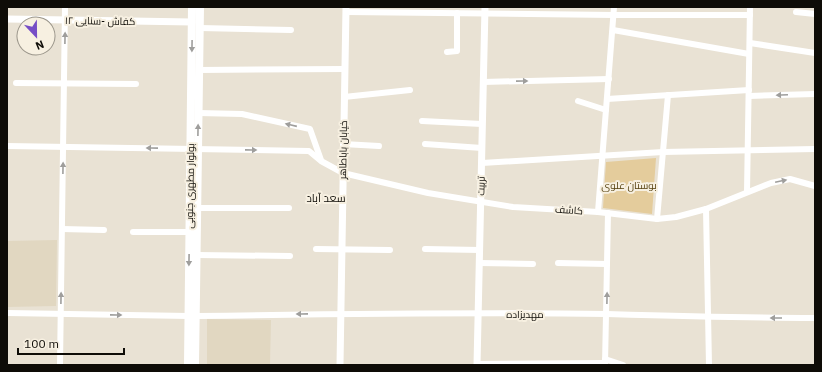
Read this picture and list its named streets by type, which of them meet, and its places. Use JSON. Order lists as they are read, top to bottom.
{
  "streets": {
    "main road": ["بولوار مطهری جنوبی"],
    "street": [
      "کفاش -سنایی ۱۲",
      "خیابان باباطاهر",
      "تربیت",
      "کاشف",
      "مهدیزاده"
    ]
  },
  "crossings": [
    ["کفاش -سنایی ۱۲", "بولوار مطهری جنوبی"],
    ["خیابان باباطاهر", "کاشف"],
    ["خیابان باباطاهر", "مهدیزاده"],
    ["بولوار مطهری جنوبی", "کاشف"],
    ["بولوار مطهری جنوبی", "مهدیزاده"],
    ["تربیت", "کاشف"],
    ["تربیت", "مهدیزاده"]
  ],
  "districts": ["سعد آباد"],
  "parks": ["بوستان علوی"],
  "scale_bar": "100 m",
  "north": "bottom"
}
